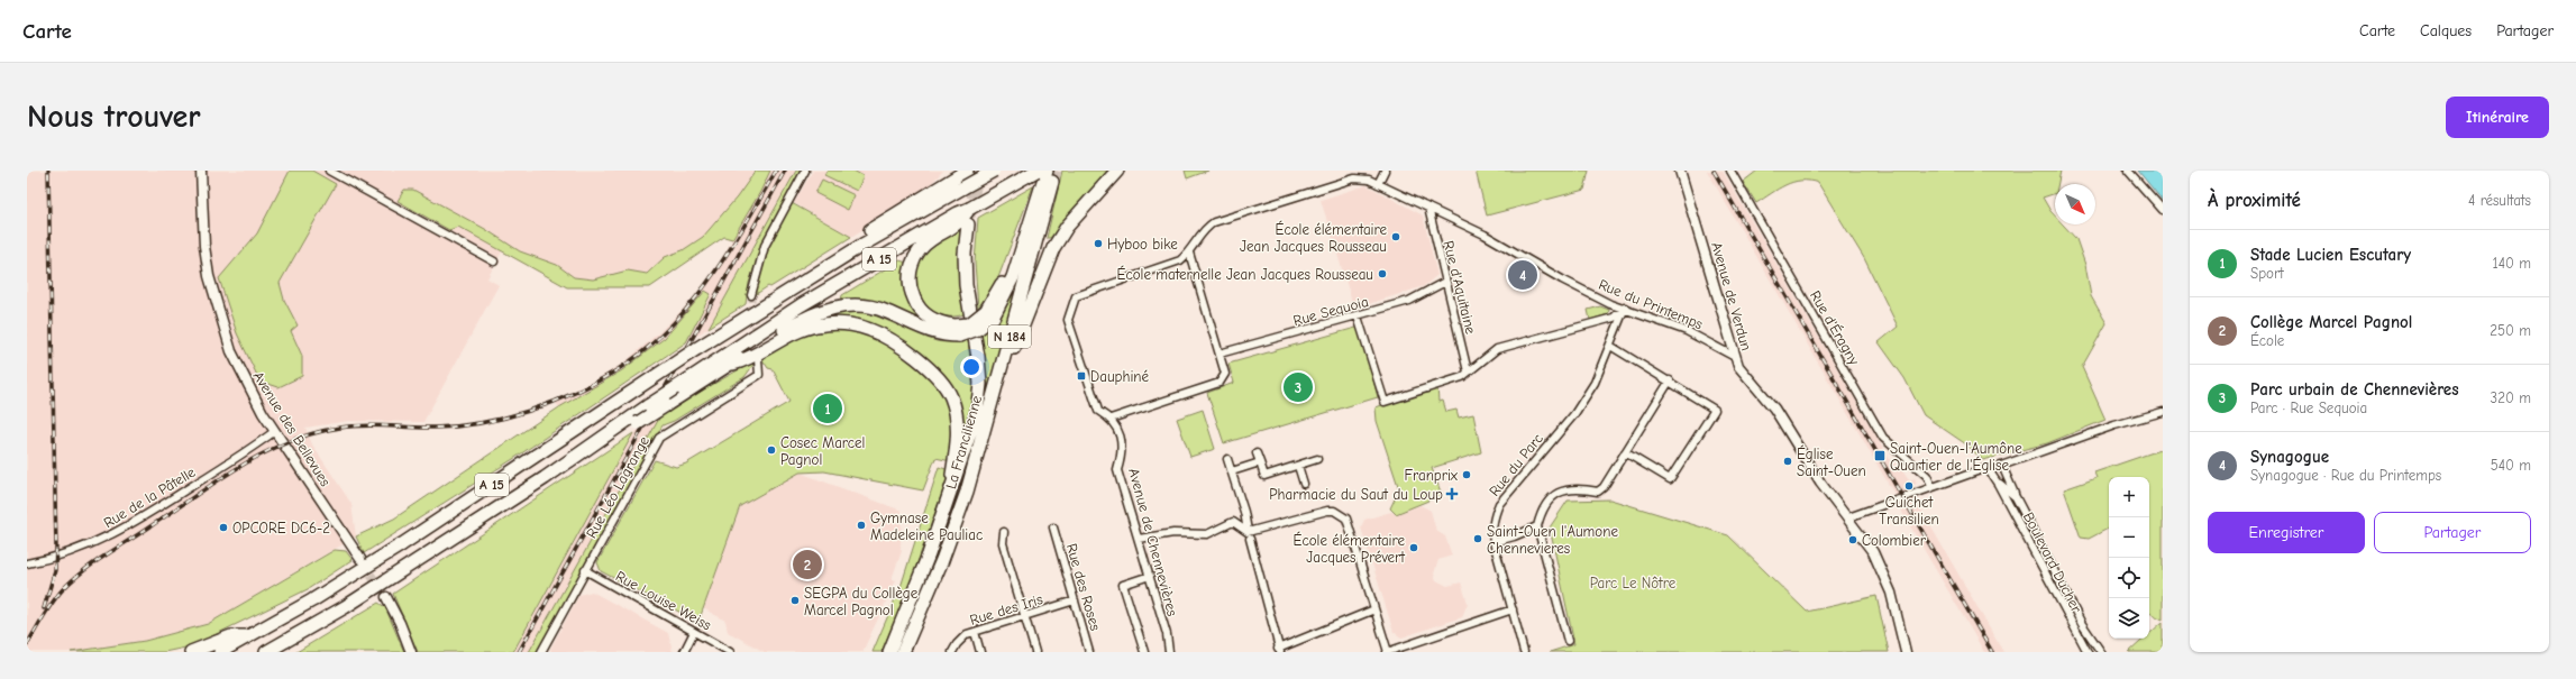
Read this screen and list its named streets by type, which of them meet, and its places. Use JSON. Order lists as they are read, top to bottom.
{
  "streets": {
    "highway": ["A 15", "N 184", "La Francilienne"],
    "main road": ["Avenue de Verdun", "Avenue des Bellevues"],
    "street": [
      "Rue d'Aquitaine",
      "Rue du Printemps",
      "Rue Sequoia",
      "Rue d'Éragny",
      "Rue du Parc",
      "Rue Léo Lagrange",
      "Rue de la Pâtelle",
      "Avenue de Chennevières",
      "Boulevard Ducher",
      "Rue des Roses",
      "Rue Louise Weiss",
      "Rue des Iris"
    ]
  },
  "crossings": [
    ["A 15", "La Francilienne"],
    ["Rue d'Aquitaine", "Rue du Printemps"],
    ["Rue d'Aquitaine", "Rue Sequoia"],
    ["Avenue de Verdun", "Rue du Printemps"],
    ["Rue du Printemps", "Rue du Parc"],
    ["Rue du Printemps", "Avenue de Chennevières"],
    ["Avenue des Bellevues", "Rue de la Pâtelle"],
    ["Rue Léo Lagrange", "Rue Louise Weiss"],
    ["Rue des Roses", "Rue des Iris"]
  ],
  "parks": ["Parc Le Nôtre"],
  "places": {
    "other": [
      "École élémentaire Jean Jacques Rousseau",
      "Hyboo bike",
      "École maternelle Jean Jacques Rousseau",
      "Cosec Marcel Pagnol",
      "Église Saint-Ouen",
      "Franprix",
      "Guichet Transilien",
      "Gymnase Madeleine Pauliac",
      "OPCORE DC6-2",
      "Saint-Ouen l'Aumone Chennevieres",
      "Colombier",
      "École élémentaire Jacques Prévert",
      "SEGPA du Collège Marcel Pagnol"
    ],
    "transit": ["Dauphiné", "Saint-Ouen-l'Aumône Quartier de l'Église"],
    "health": ["Pharmacie du Saut du Loup"]
  },
  "north": "bottom right",
  "page": {
    "header": "Carte",
    "nav": ["Carte", "Calques", "Partager"],
    "buttons": [
      "Itinéraire",
      ["Enregistrer", "Partager"]
    ],
    "title": "Nous trouver",
    "heading": ["À proximité", "4 résultats"],
    "list": [
      {
        "mark": "1",
        "name": "Stade Lucien Escutary",
        "note": "Sport",
        "value": "140 m"
      },
      {
        "mark": "2",
        "name": "Collège Marcel Pagnol",
        "note": "École",
        "value": "250 m"
      },
      {
        "mark": "3",
        "name": "Parc urbain de Chennevières",
        "note": "Parc · Rue Sequoia",
        "value": "320 m"
      },
      {
        "mark": "4",
        "name": "Synagogue",
        "note": "Synagogue · Rue du Printemps",
        "value": "540 m"
      }
    ],
    "pins": [
      "4",
      "3",
      "1",
      "2"
    ],
    "map_buttons": ["+", "−"]
  }
}
